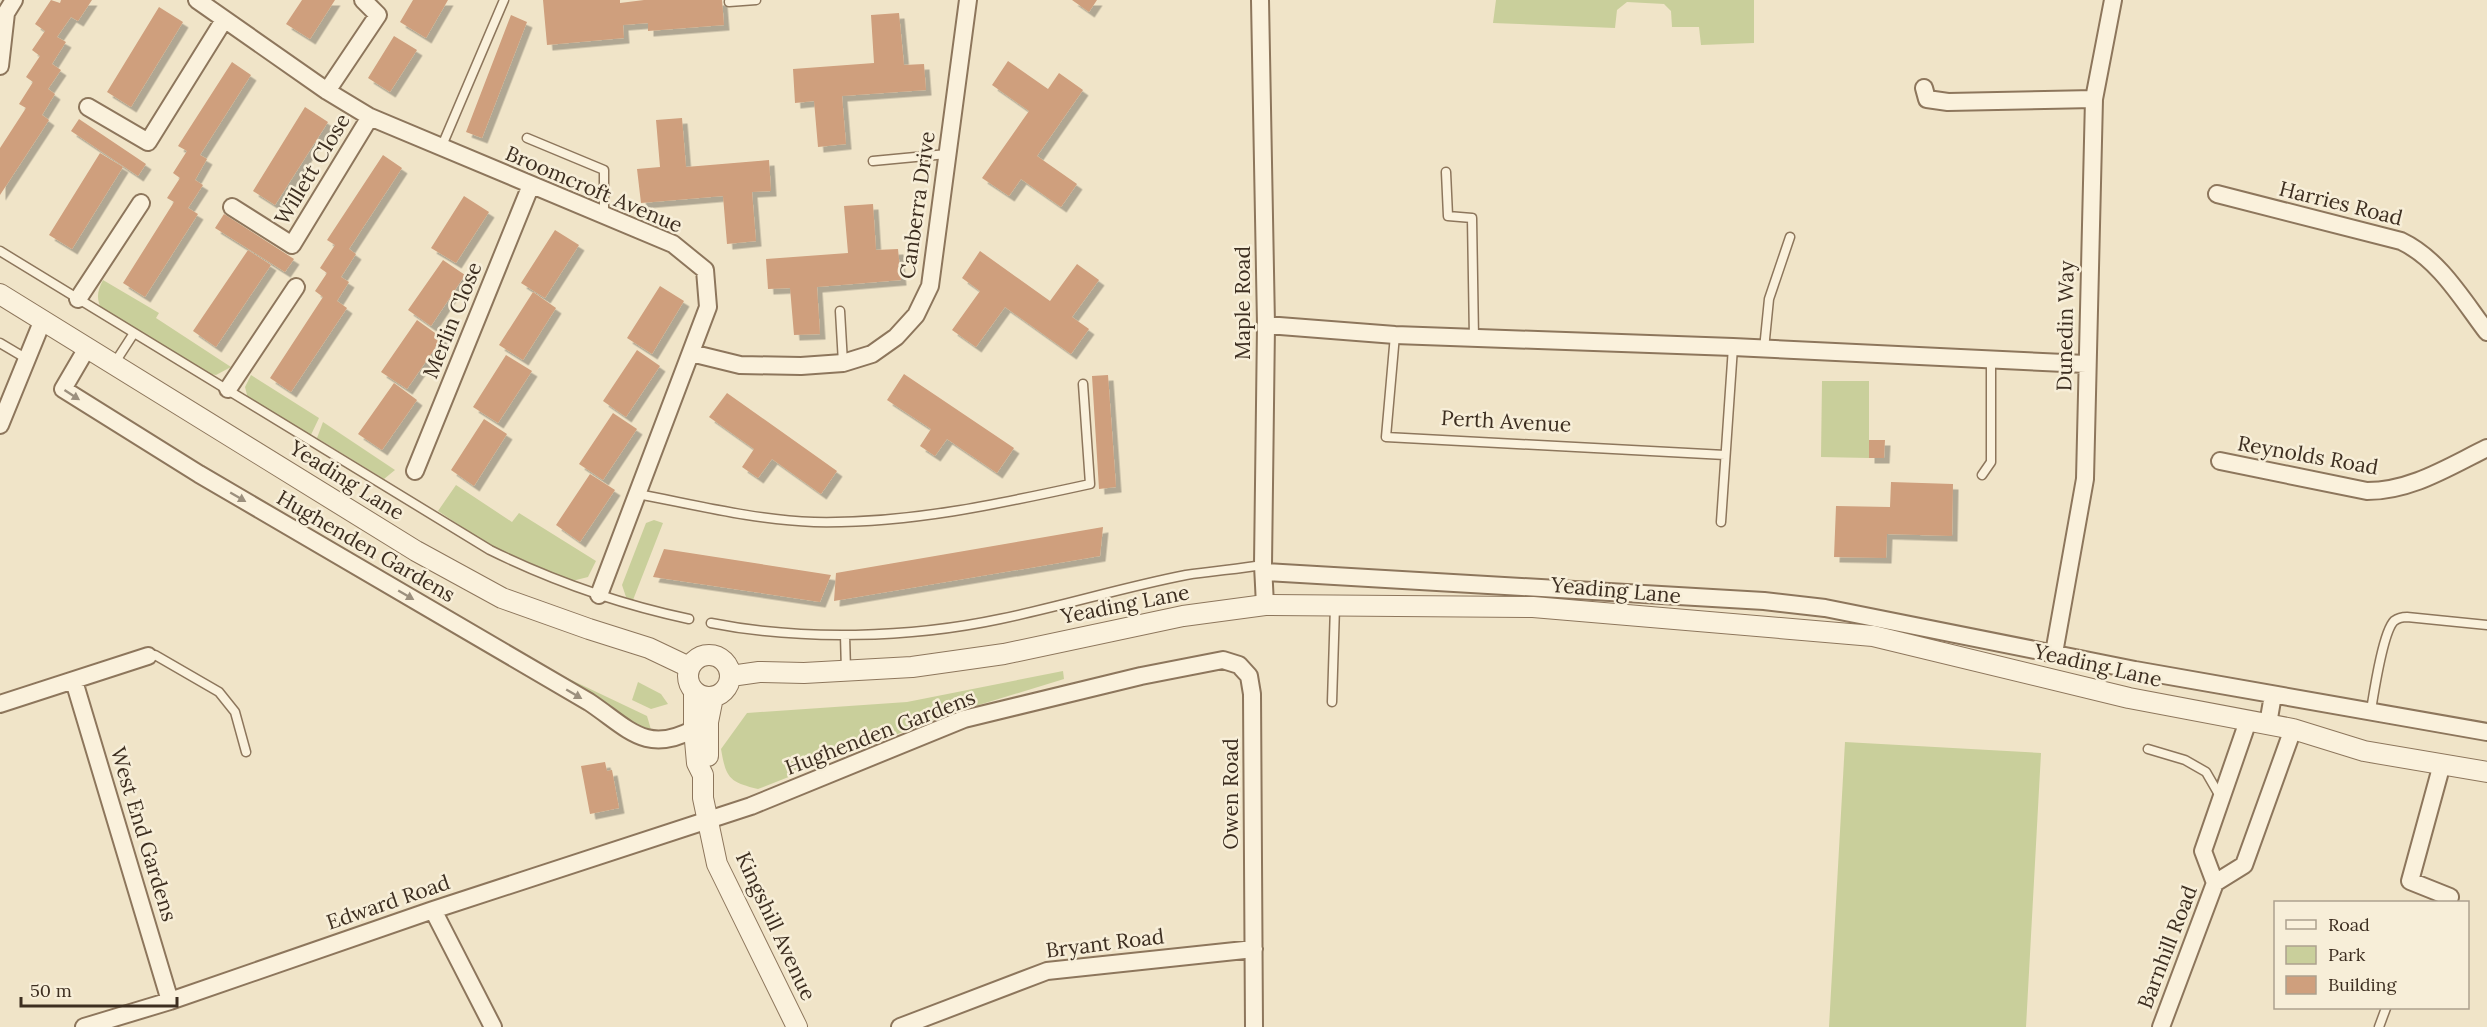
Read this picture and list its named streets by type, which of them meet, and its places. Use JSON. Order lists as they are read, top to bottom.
{
  "streets": {
    "street": [
      "Willett Close",
      "Broomcroft Avenue",
      "Harries Road",
      "Canberra Drive",
      "Maple Road",
      "Merlin Close",
      "Dunedin Way",
      "Reynolds Road",
      "Yeading Lane",
      "Hughenden Gardens",
      "Owen Road",
      "West End Gardens",
      "Edward Road",
      "Kingshill Avenue",
      "Bryant Road",
      "Barnhill Road"
    ],
    "lane": ["Perth Avenue"]
  },
  "crossings": [
    ["Willett Close", "Broomcroft Avenue"],
    ["Broomcroft Avenue", "Canberra Drive"],
    ["Broomcroft Avenue", "Merlin Close"],
    ["Maple Road", "Yeading Lane"],
    ["Yeading Lane", "Hughenden Gardens"],
    ["Yeading Lane", "Kingshill Avenue"],
    ["Yeading Lane", "Barnhill Road"],
    ["Hughenden Gardens", "Owen Road"],
    ["Hughenden Gardens", "Edward Road"],
    ["Hughenden Gardens", "Kingshill Avenue"],
    ["Owen Road", "Bryant Road"],
    ["West End Gardens", "Edward Road"],
    ["Edward Road", "Kingshill Avenue"]
  ],
  "one_way": ["Hughenden Gardens"],
  "legend": ["Road", "Park", "Building"],
  "scale_bar": "50 m"
}
